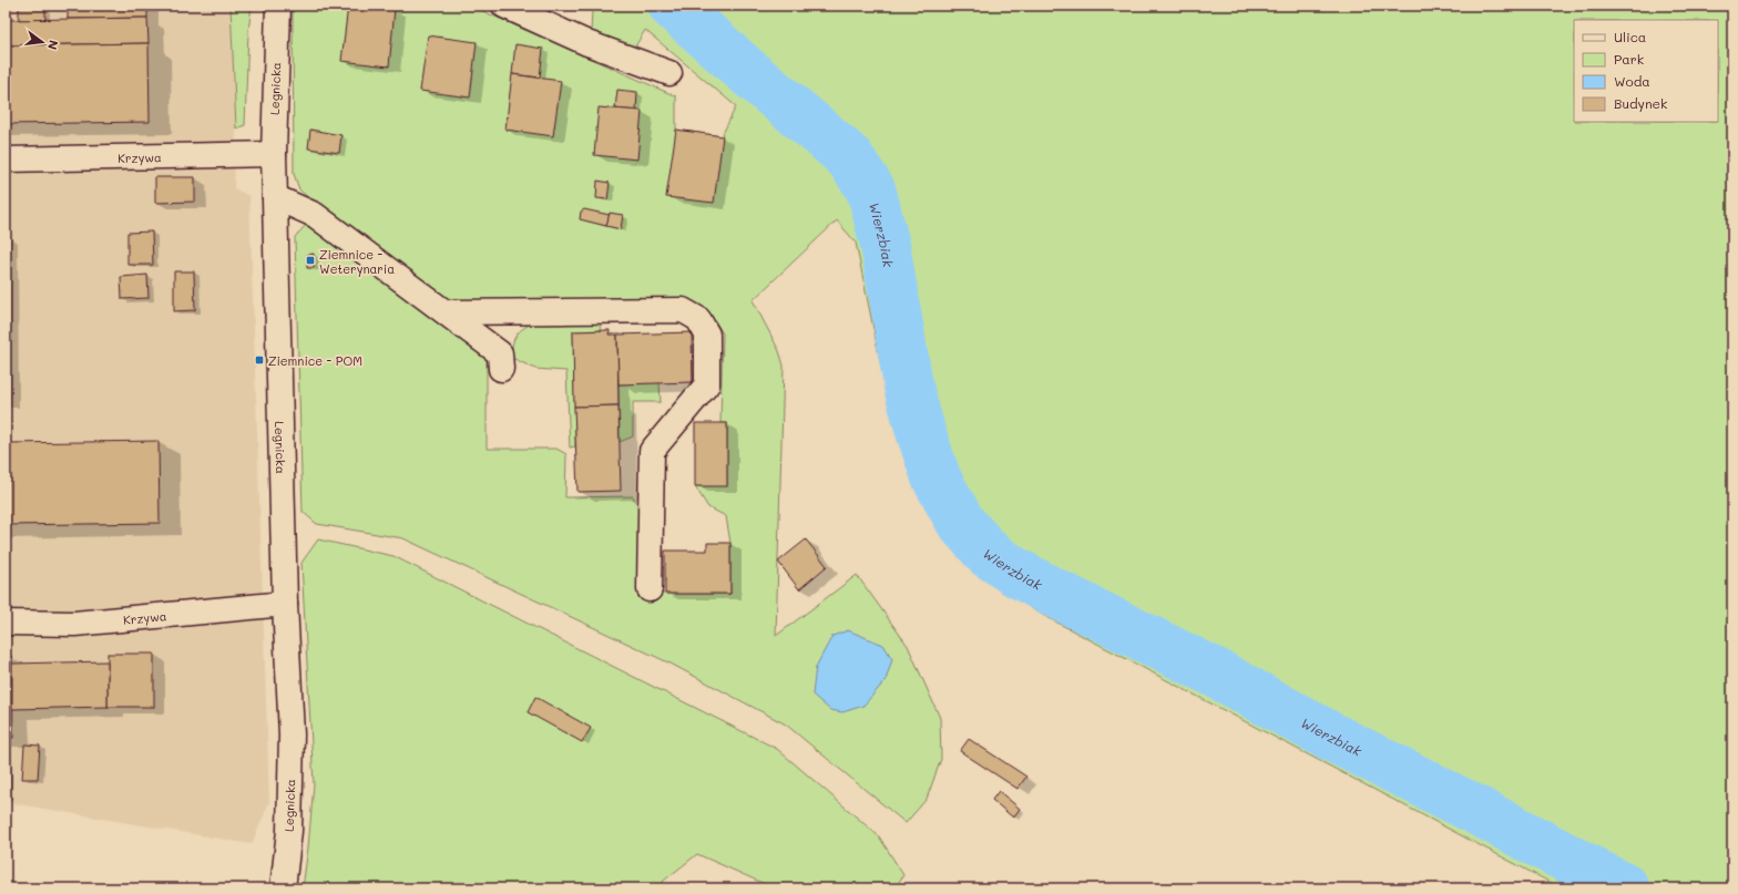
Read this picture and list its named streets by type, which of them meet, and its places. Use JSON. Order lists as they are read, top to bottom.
{
  "streets": {
    "street": ["Legnicka", "Krzywa"]
  },
  "crossings": [
    ["Legnicka", "Krzywa"]
  ],
  "water": ["Wierzbiak"],
  "places": {
    "transit": ["Ziemnice - Weterynaria", "Ziemnice - POM"]
  },
  "legend": [
    "Ulica",
    "Park",
    "Woda",
    "Budynek"
  ],
  "north": "right"
}
